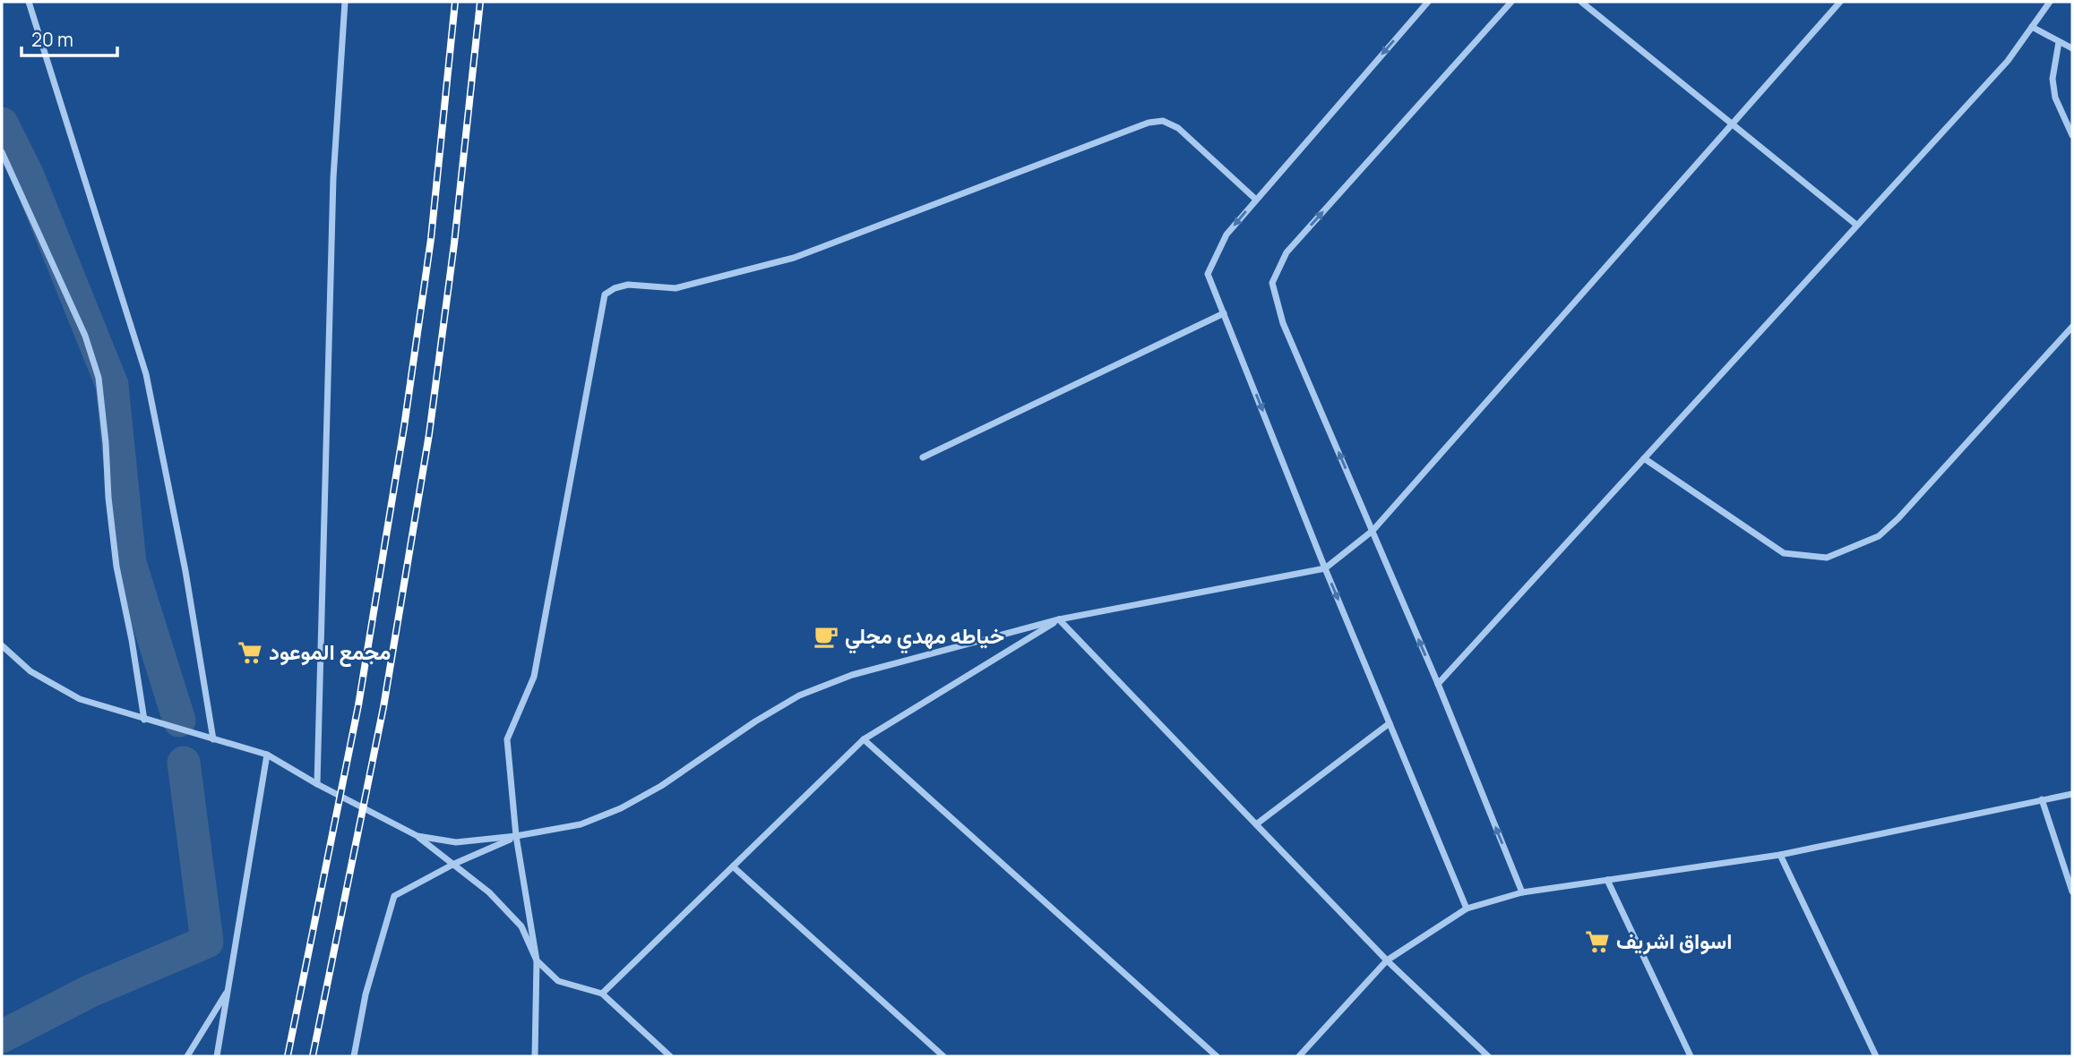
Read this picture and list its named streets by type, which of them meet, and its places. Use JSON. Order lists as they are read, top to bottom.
{
  "places": {
    "cafe": ["خياطه مهدي مجلي"],
    "supermarket": ["مجمع الموعود", "اسواق اشريف"]
  },
  "scale_bar": "20 m"
}
